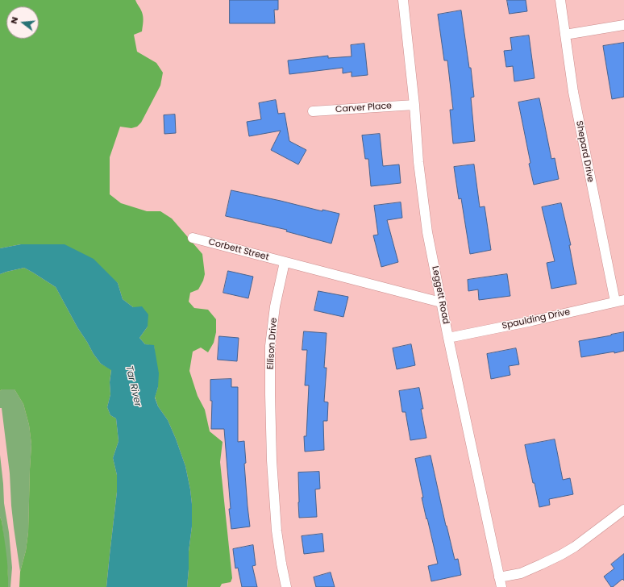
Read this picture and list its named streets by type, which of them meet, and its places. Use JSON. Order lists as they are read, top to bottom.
{
  "streets": {
    "street": [
      "Carver Place",
      "Shepard Drive",
      "Corbett Street",
      "Leggett Road",
      "Spaulding Drive",
      "Ellison Drive"
    ]
  },
  "crossings": [
    ["Carver Place", "Leggett Road"],
    ["Shepard Drive", "Spaulding Drive"],
    ["Corbett Street", "Ellison Drive"],
    ["Leggett Road", "Spaulding Drive"]
  ],
  "water": ["Tar River"],
  "north": "left"
}
